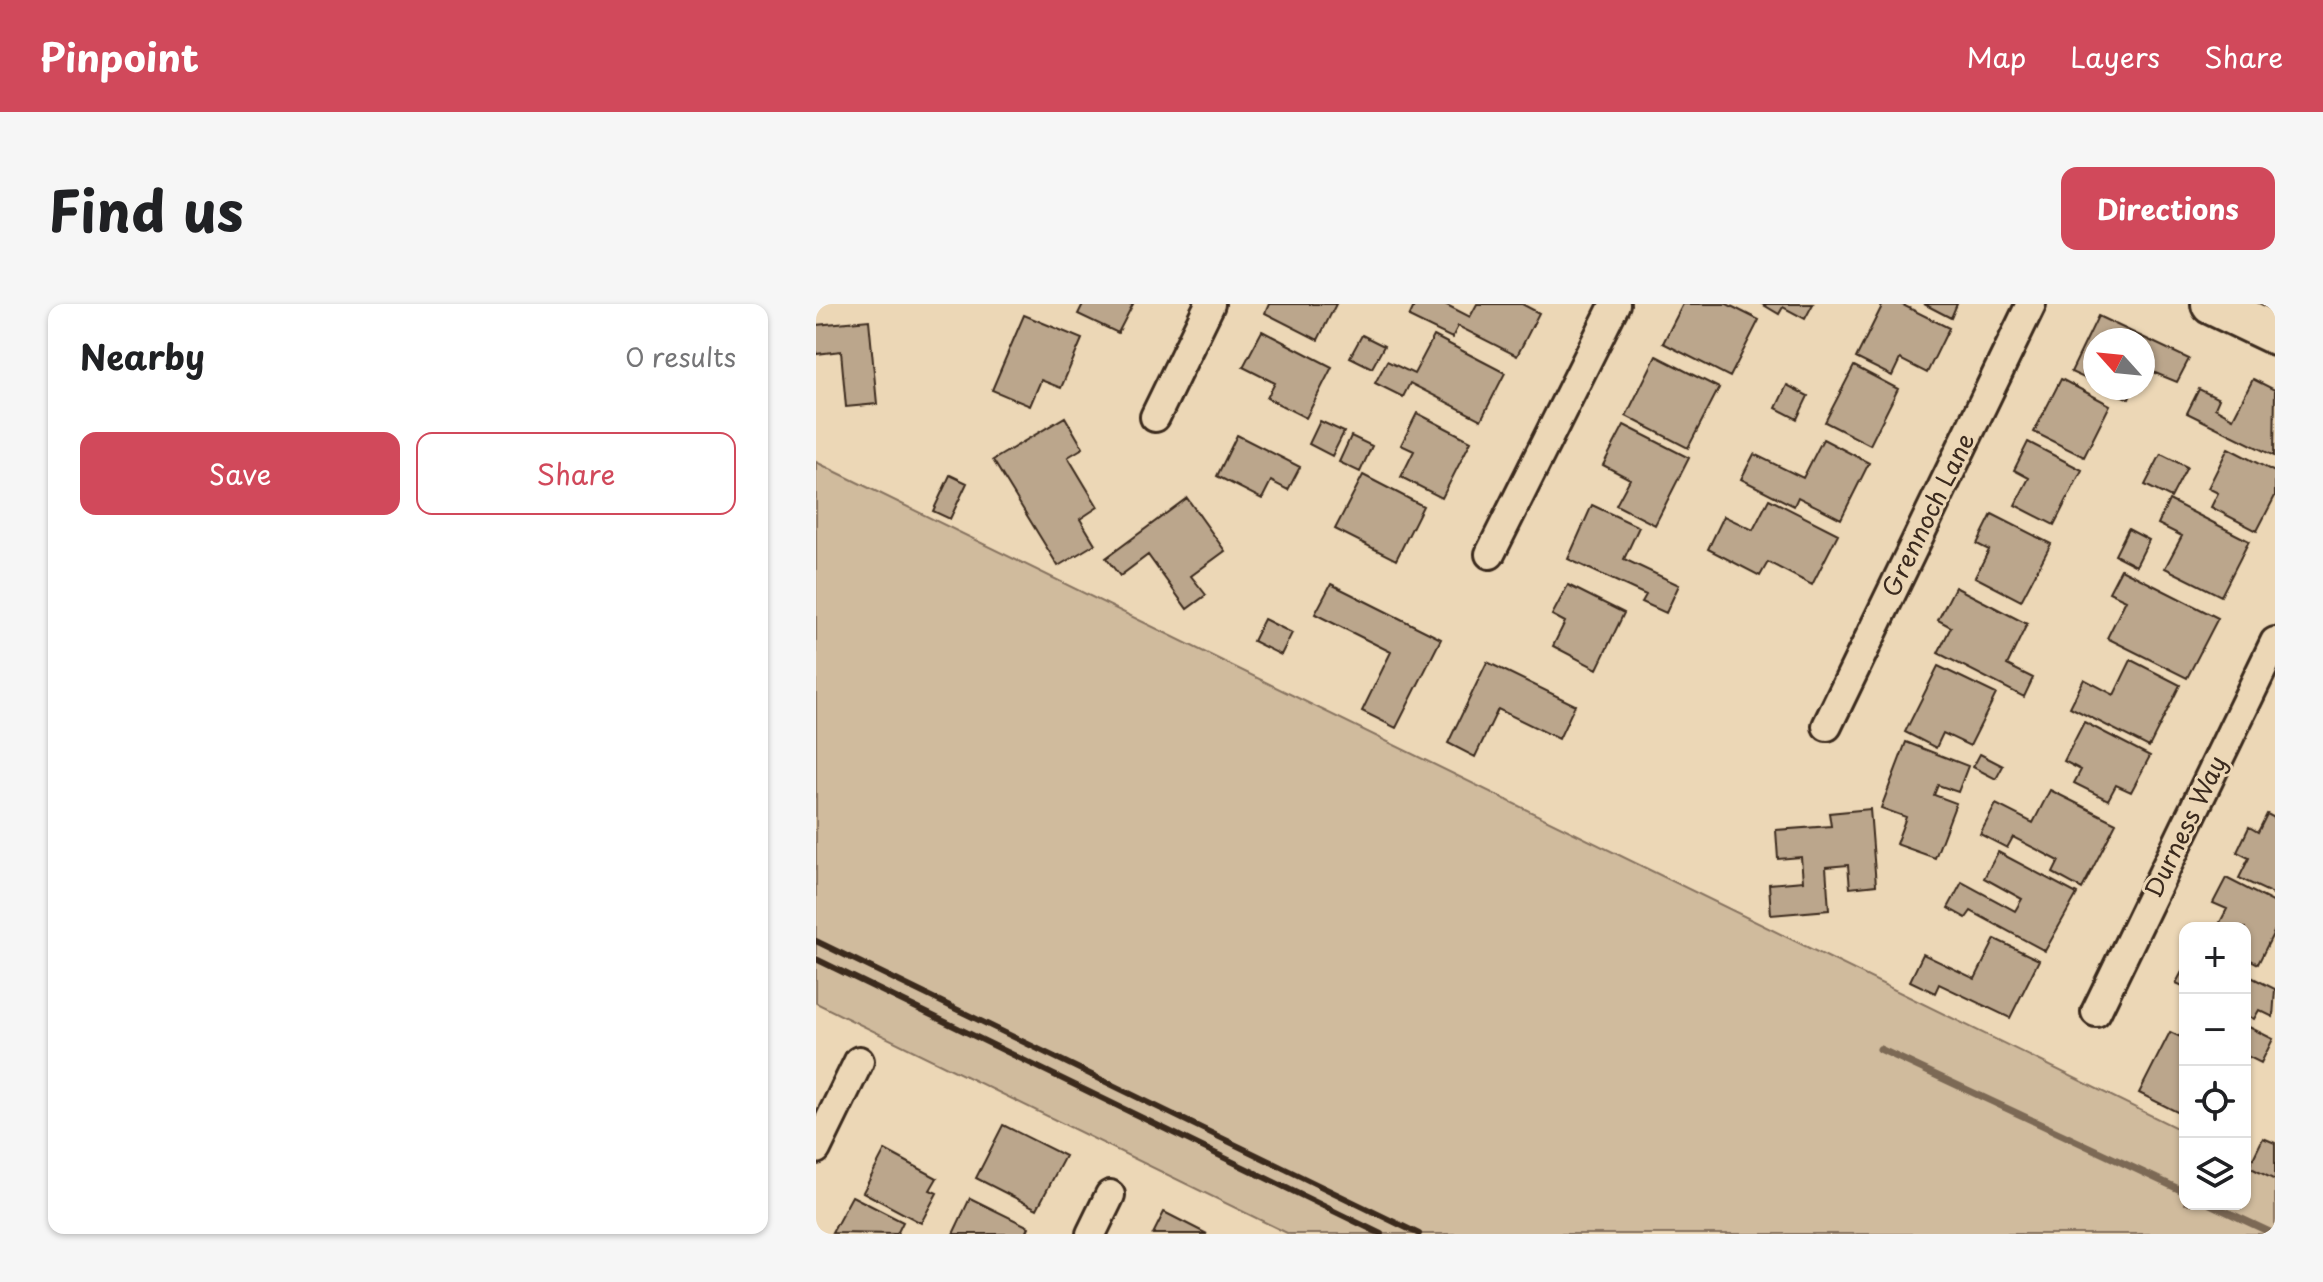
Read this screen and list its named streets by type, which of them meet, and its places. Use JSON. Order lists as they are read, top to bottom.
{
  "streets": {
    "street": ["Grennoch Lane", "Durness Way"]
  },
  "north": "top left",
  "page": {
    "header": "Pinpoint",
    "nav": ["Map", "Layers", "Share"],
    "title": "Find us",
    "buttons": [
      "Directions",
      ["Save", "Share"]
    ],
    "heading": ["Nearby", "0 results"],
    "map_buttons": ["+", "−"]
  }
}
